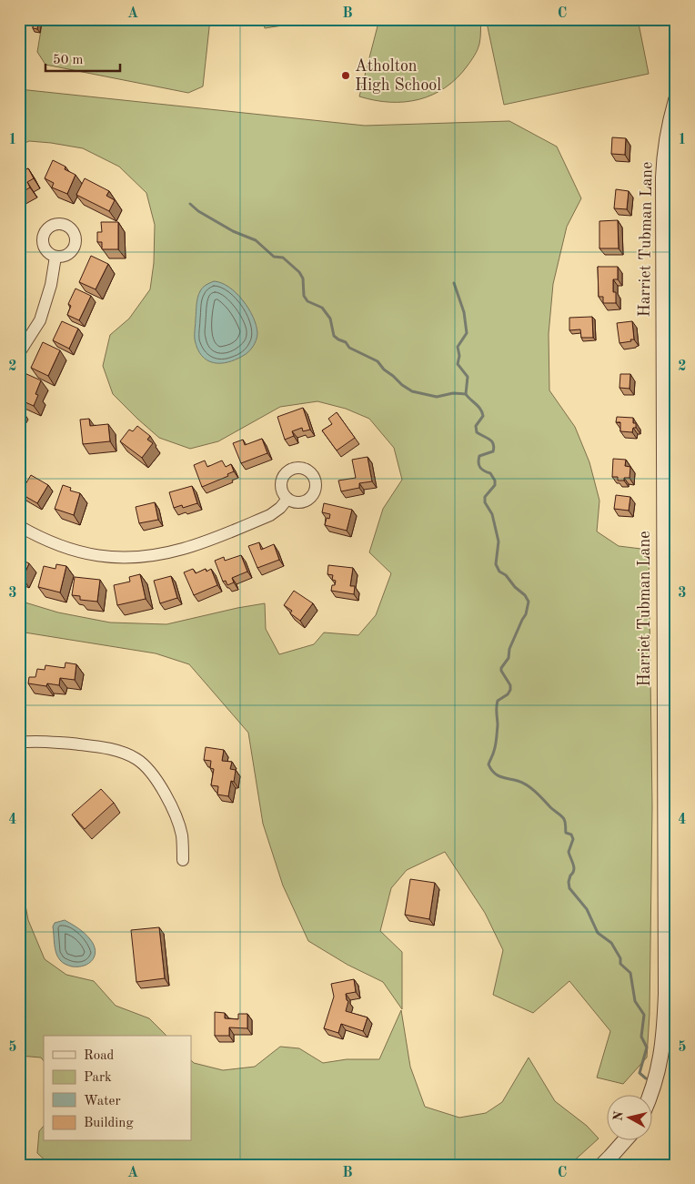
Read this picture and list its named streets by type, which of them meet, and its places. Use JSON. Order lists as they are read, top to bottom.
{
  "streets": {
    "street": ["Harriet Tubman Lane"]
  },
  "places": ["Atholton High School"],
  "legend": [
    "Road",
    "Park",
    "Water",
    "Building"
  ],
  "scale_bar": "50 m",
  "north": "left",
  "grid": {
    "columns": ["A", "B", "C"],
    "rows": [
      "1",
      "2",
      "3",
      "4",
      "5"
    ]
  }
}
